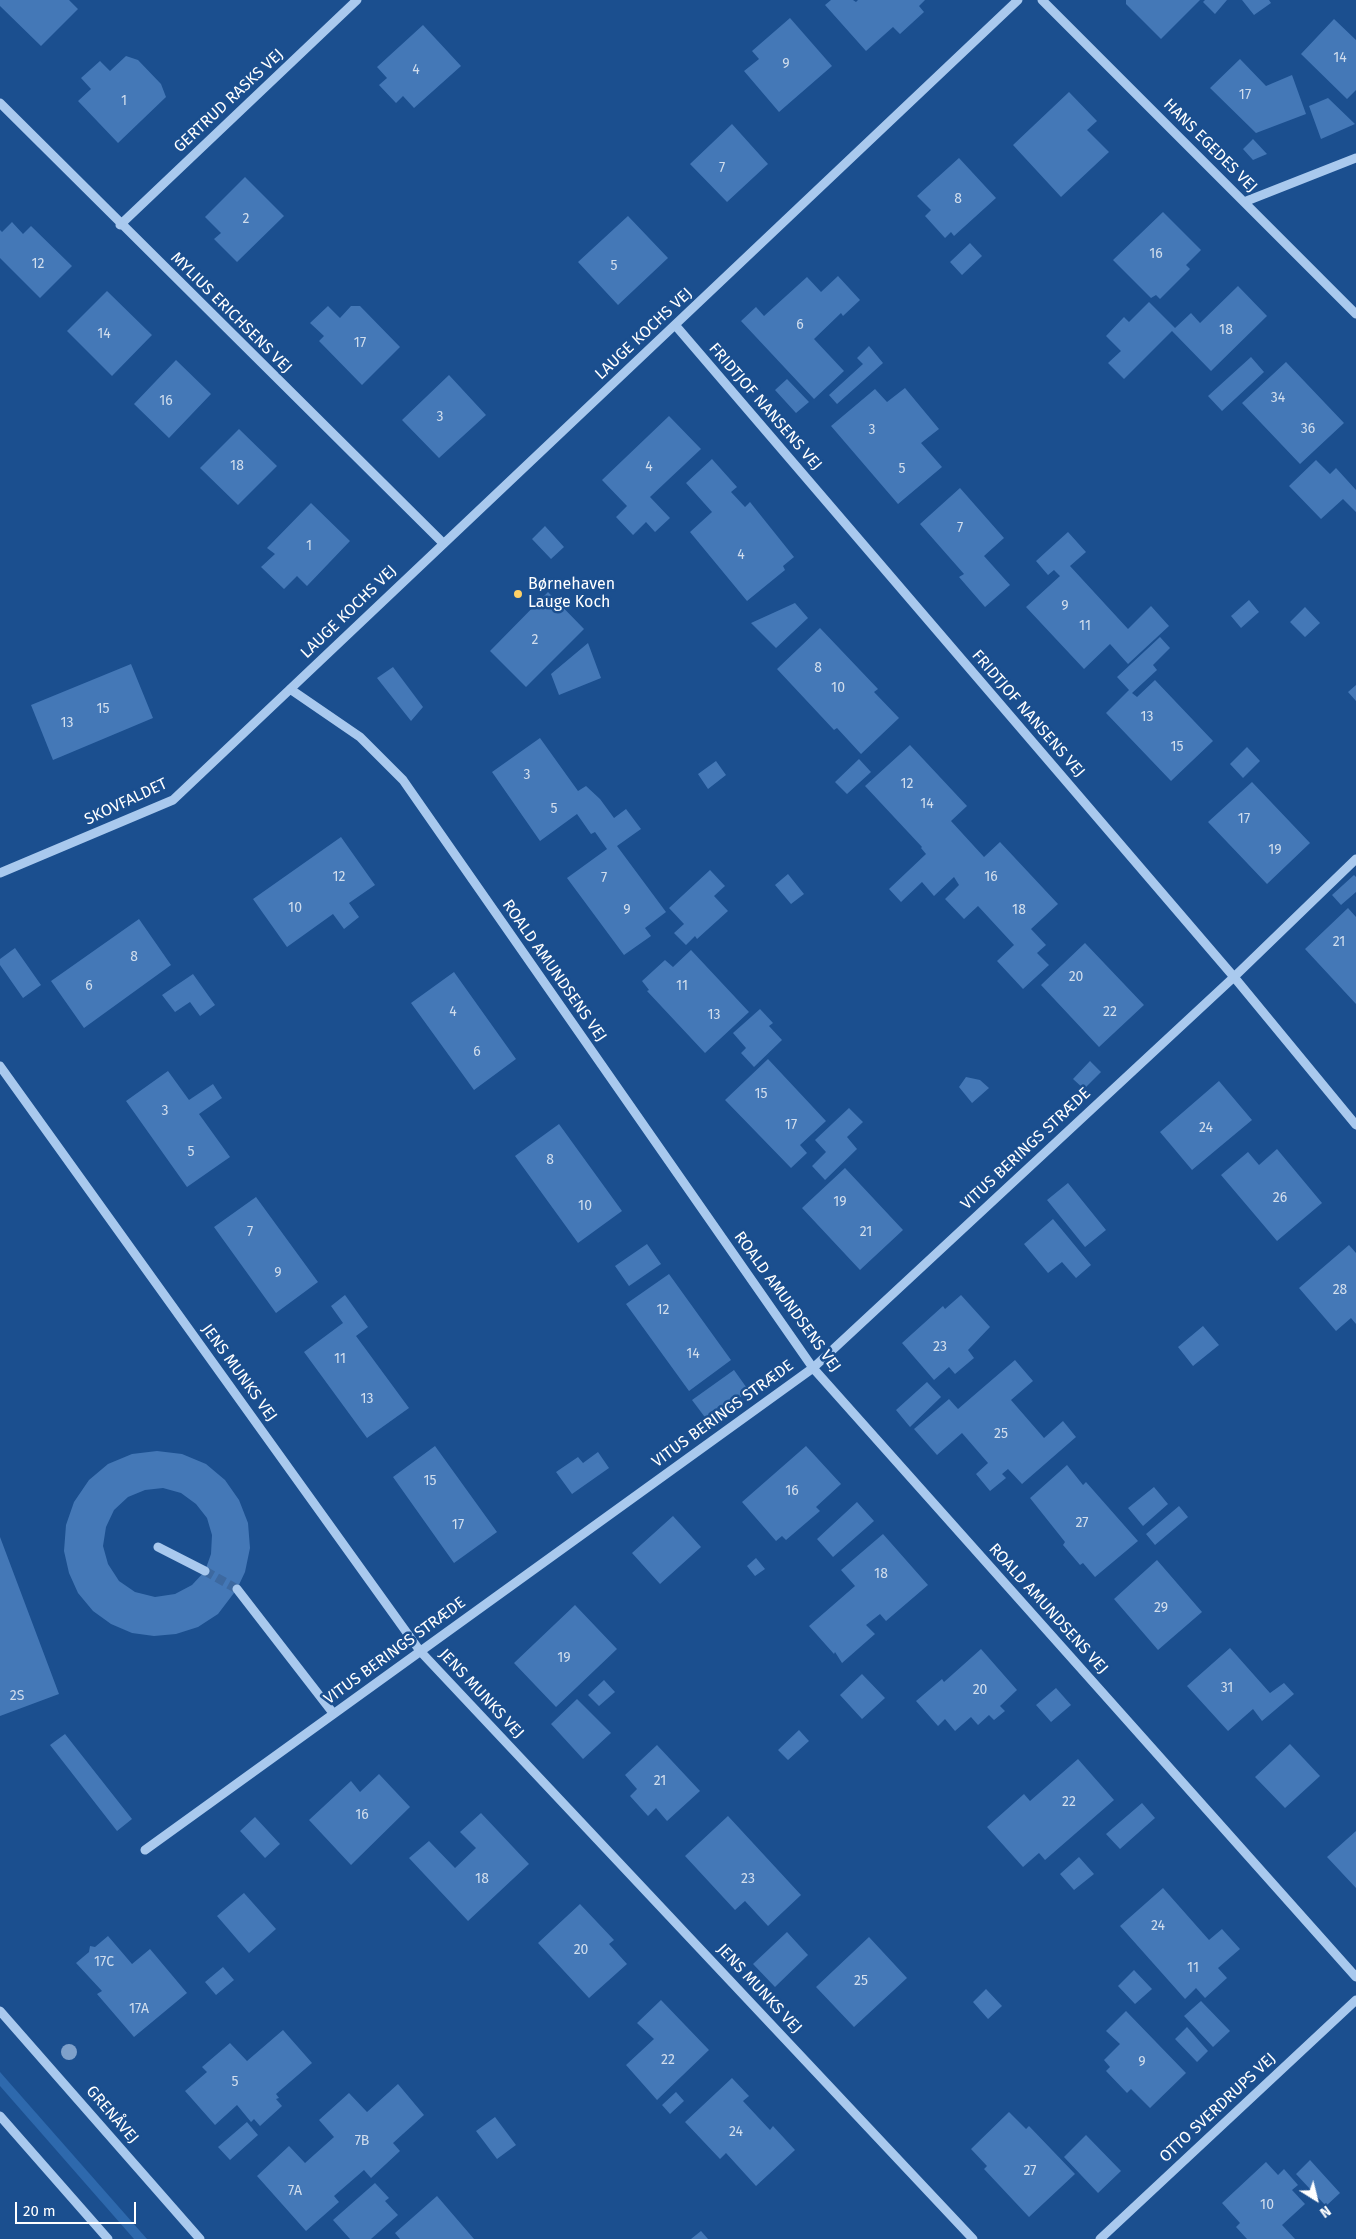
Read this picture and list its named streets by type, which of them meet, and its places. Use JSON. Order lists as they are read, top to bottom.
{
  "streets": {
    "street": [
      "GERTRUD RASKS VEJ",
      "HANS EGEDES VEJ",
      "MYLIUS ERICHSENS VEJ",
      "LAUGE KOCHS VEJ",
      "FRIDTJOF NANSENS VEJ",
      "SKOVFALDET",
      "ROALD AMUNDSENS VEJ",
      "VITUS BERINGS STRÆDE",
      "JENS MUNKS VEJ",
      "OTTO SVERDRUPS VEJ",
      "GRENÅVEJ"
    ]
  },
  "crossings": [
    ["GERTRUD RASKS VEJ", "MYLIUS ERICHSENS VEJ"],
    ["MYLIUS ERICHSENS VEJ", "LAUGE KOCHS VEJ"],
    ["LAUGE KOCHS VEJ", "FRIDTJOF NANSENS VEJ"],
    ["LAUGE KOCHS VEJ", "SKOVFALDET"],
    ["LAUGE KOCHS VEJ", "ROALD AMUNDSENS VEJ"],
    ["FRIDTJOF NANSENS VEJ", "VITUS BERINGS STRÆDE"],
    ["SKOVFALDET", "ROALD AMUNDSENS VEJ"],
    ["ROALD AMUNDSENS VEJ", "VITUS BERINGS STRÆDE"],
    ["VITUS BERINGS STRÆDE", "JENS MUNKS VEJ"]
  ],
  "places": ["Børnehaven Lauge Koch"],
  "house_numbers": [
    "14",
    "9",
    "4",
    "17",
    "1",
    "7",
    "8",
    "2",
    "16",
    "12",
    "5",
    "6",
    "18",
    "14",
    "17",
    "34",
    "16",
    "3",
    "36",
    "3",
    "18",
    "4",
    "5",
    "7",
    "1",
    "4",
    "9",
    "11",
    "2",
    "8",
    "10",
    "15",
    "13",
    "13",
    "15",
    "3",
    "12",
    "14",
    "5",
    "17",
    "19",
    "12",
    "16",
    "7",
    "10",
    "9",
    "18",
    "21",
    "8",
    "20",
    "6",
    "11",
    "4",
    "22",
    "13",
    "6",
    "15",
    "3",
    "17",
    "24",
    "5",
    "8",
    "26",
    "19",
    "10",
    "7",
    "21",
    "9",
    "28",
    "12",
    "23",
    "14",
    "11",
    "13",
    "25",
    "15",
    "16",
    "27",
    "17",
    "18",
    "29",
    "19",
    "31",
    "20",
    "2S",
    "21",
    "22",
    "16",
    "18",
    "23",
    "24",
    "20",
    "17C",
    "11",
    "25",
    "17A",
    "22",
    "9",
    "5",
    "24",
    "7B",
    "27",
    "7A",
    "10"
  ],
  "scale_bar": "20 m",
  "north": "bottom right"
}
